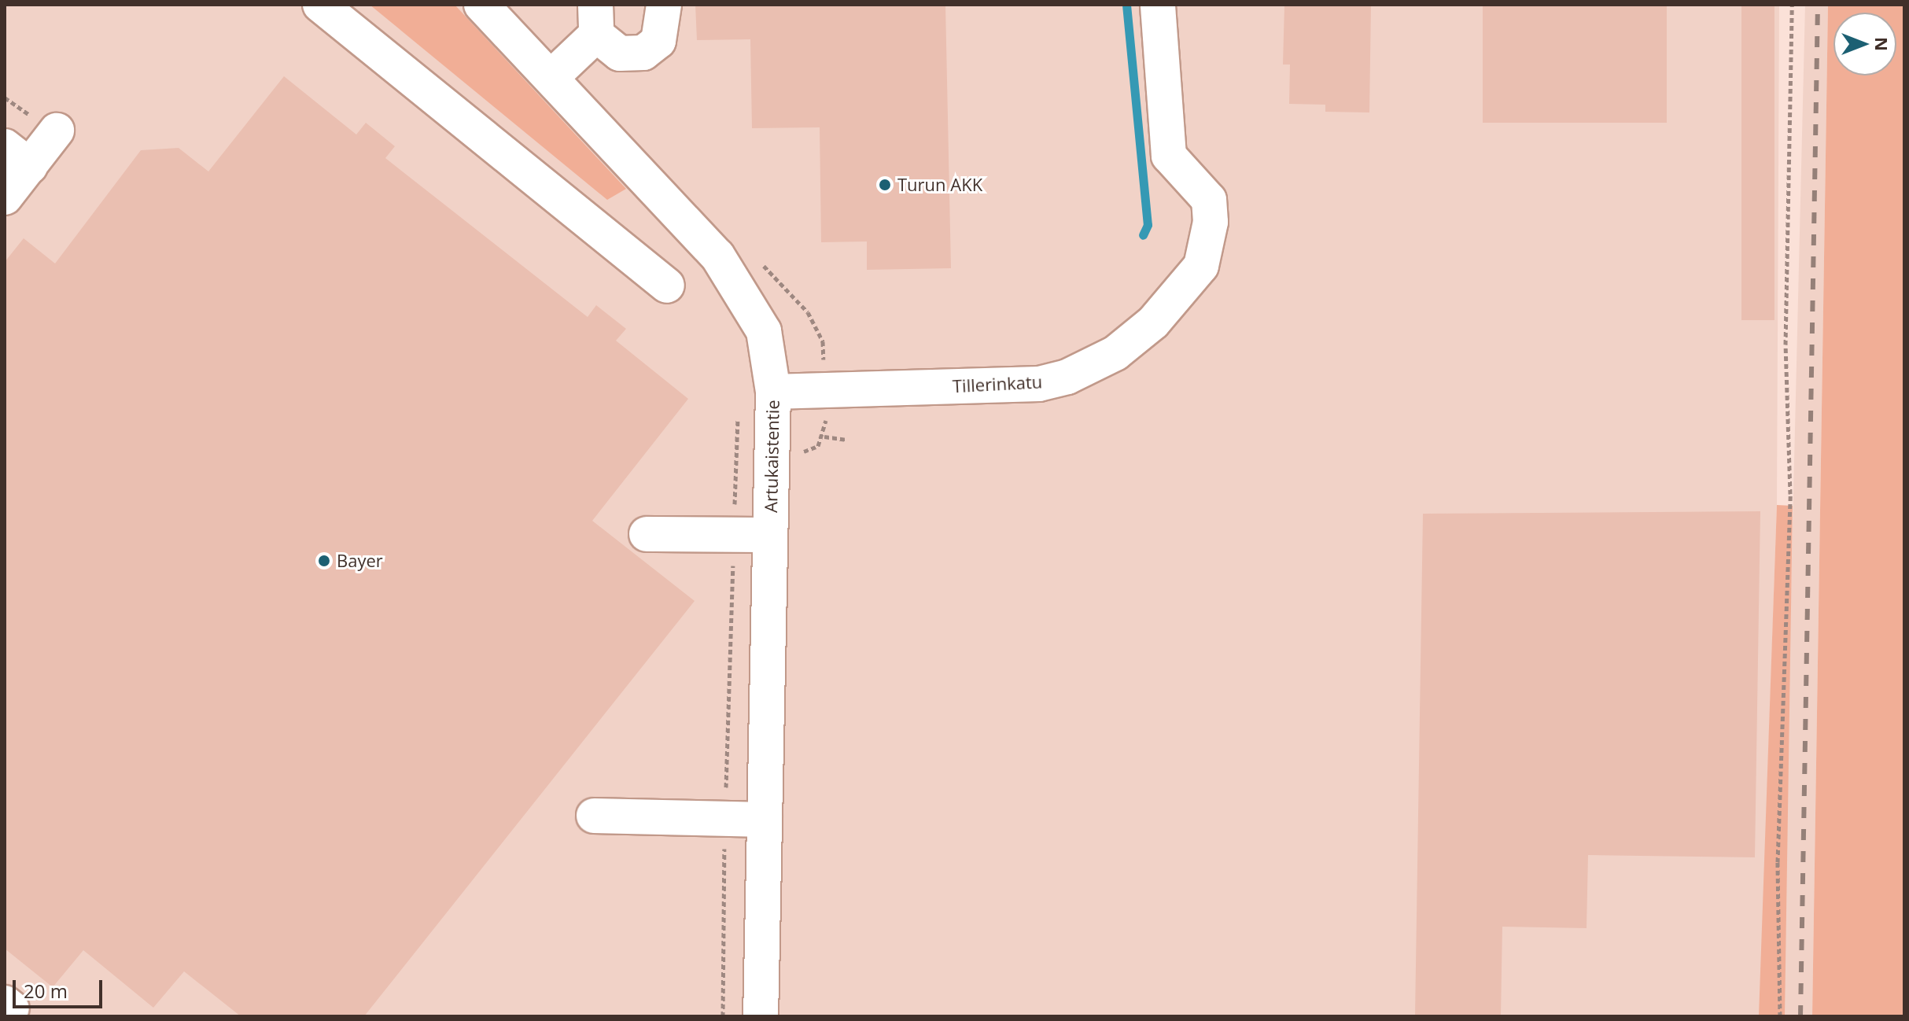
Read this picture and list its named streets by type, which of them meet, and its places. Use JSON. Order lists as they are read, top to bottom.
{
  "streets": {
    "street": ["Tillerinkatu", "Artukaistentie"]
  },
  "crossings": [
    ["Tillerinkatu", "Artukaistentie"]
  ],
  "places": ["Turun AKK", "Bayer"],
  "scale_bar": "20 m",
  "north": "right"
}
